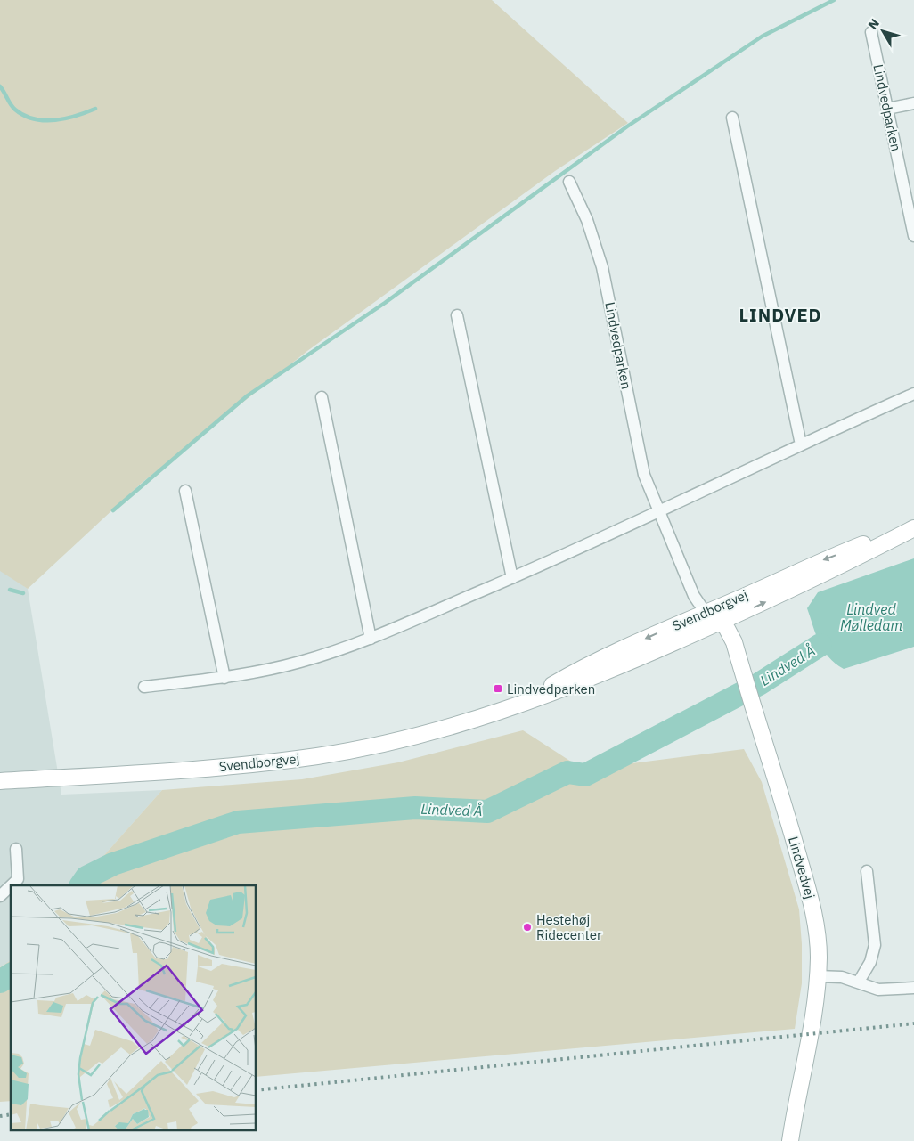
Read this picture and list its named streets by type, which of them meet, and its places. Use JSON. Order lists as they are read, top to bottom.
{
  "streets": {
    "main road": ["Svendborgvej", "Lindvedvej"],
    "street": ["Lindvedparken"]
  },
  "crossings": [
    ["Lindvedparken", "Svendborgvej"],
    ["Lindvedparken", "Lindvedvej"],
    ["Svendborgvej", "Lindvedvej"]
  ],
  "districts": ["LINDVED"],
  "water": ["Lindved Mølledam", "Lindved Å"],
  "places": {
    "transit": ["Lindvedparken"],
    "other": ["Hestehøj Ridecenter"]
  },
  "north": "top left"
}
